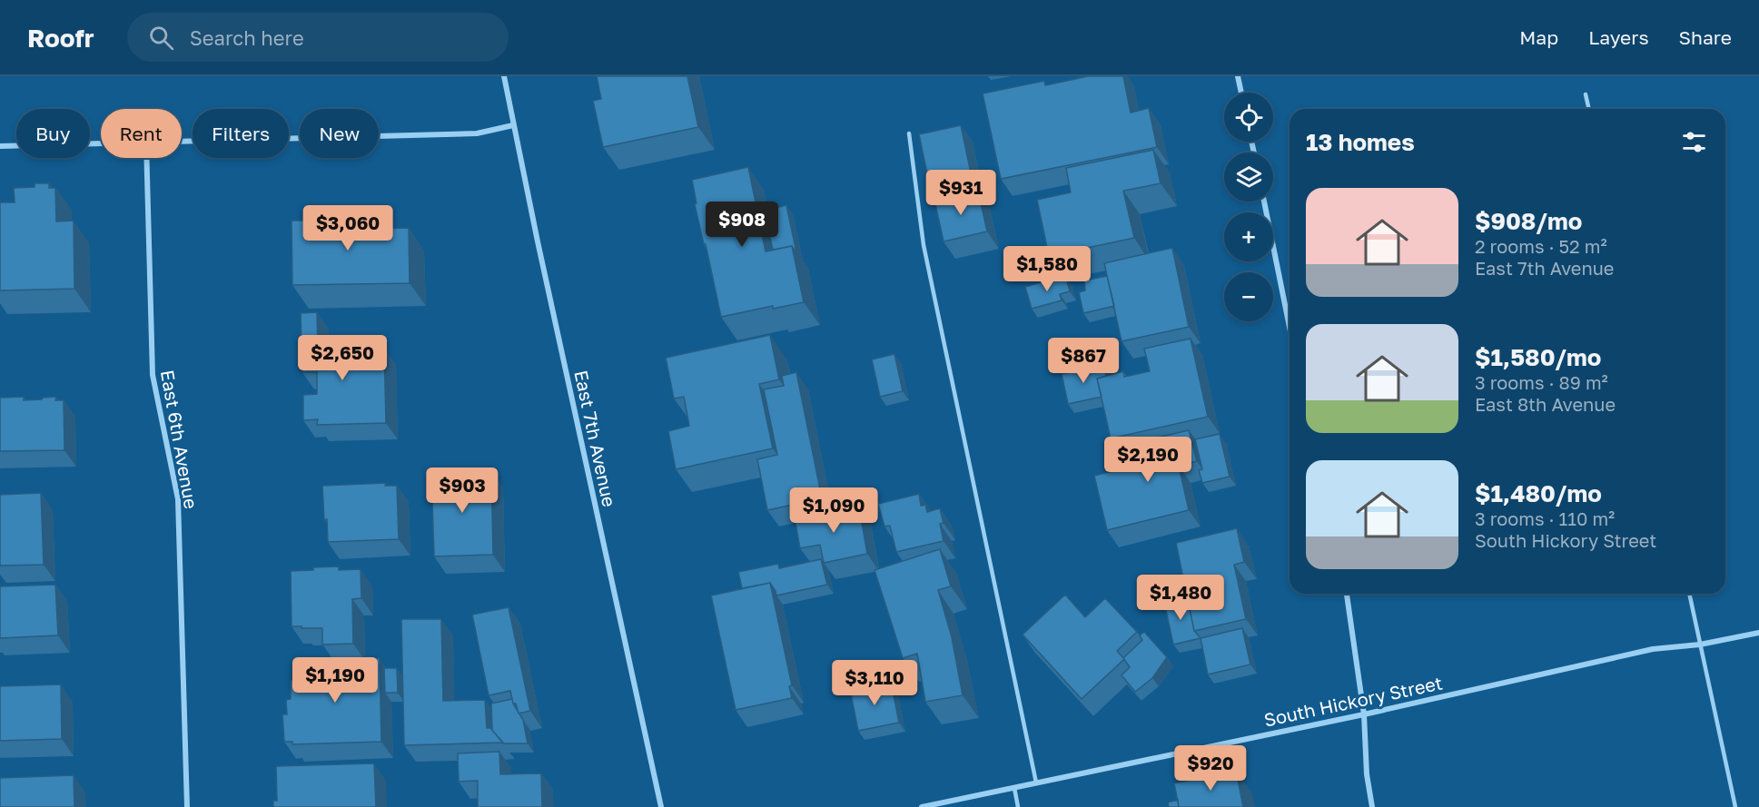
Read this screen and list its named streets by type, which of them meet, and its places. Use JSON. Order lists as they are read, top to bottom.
{
  "streets": {
    "street": ["East 7th Avenue", "East 6th Avenue", "South Hickory Street"]
  },
  "page": {
    "header": "Roofr",
    "search": "Search here",
    "nav": ["Map", "Layers", "Share"],
    "map_buttons": ["+", "−"],
    "chip": [
      "Buy",
      "Rent",
      "Filters",
      "New"
    ],
    "heading": "13 homes",
    "price": [
      "$931",
      "$908",
      "$3,060",
      "$1,580",
      "$2,650",
      "$867",
      "$2,190",
      "$903",
      "$1,090",
      "$1,480",
      "$1,190",
      "$3,110",
      "$920"
    ],
    "list": [
      {
        "name": "$908/mo",
        "note": "2 rooms · 52 m² · East 7th Avenue"
      },
      {
        "name": "$1,580/mo",
        "note": "3 rooms · 89 m² · East 8th Avenue"
      },
      {
        "name": "$1,480/mo",
        "note": "3 rooms · 110 m² · South Hickory Street"
      }
    ]
  }
}
